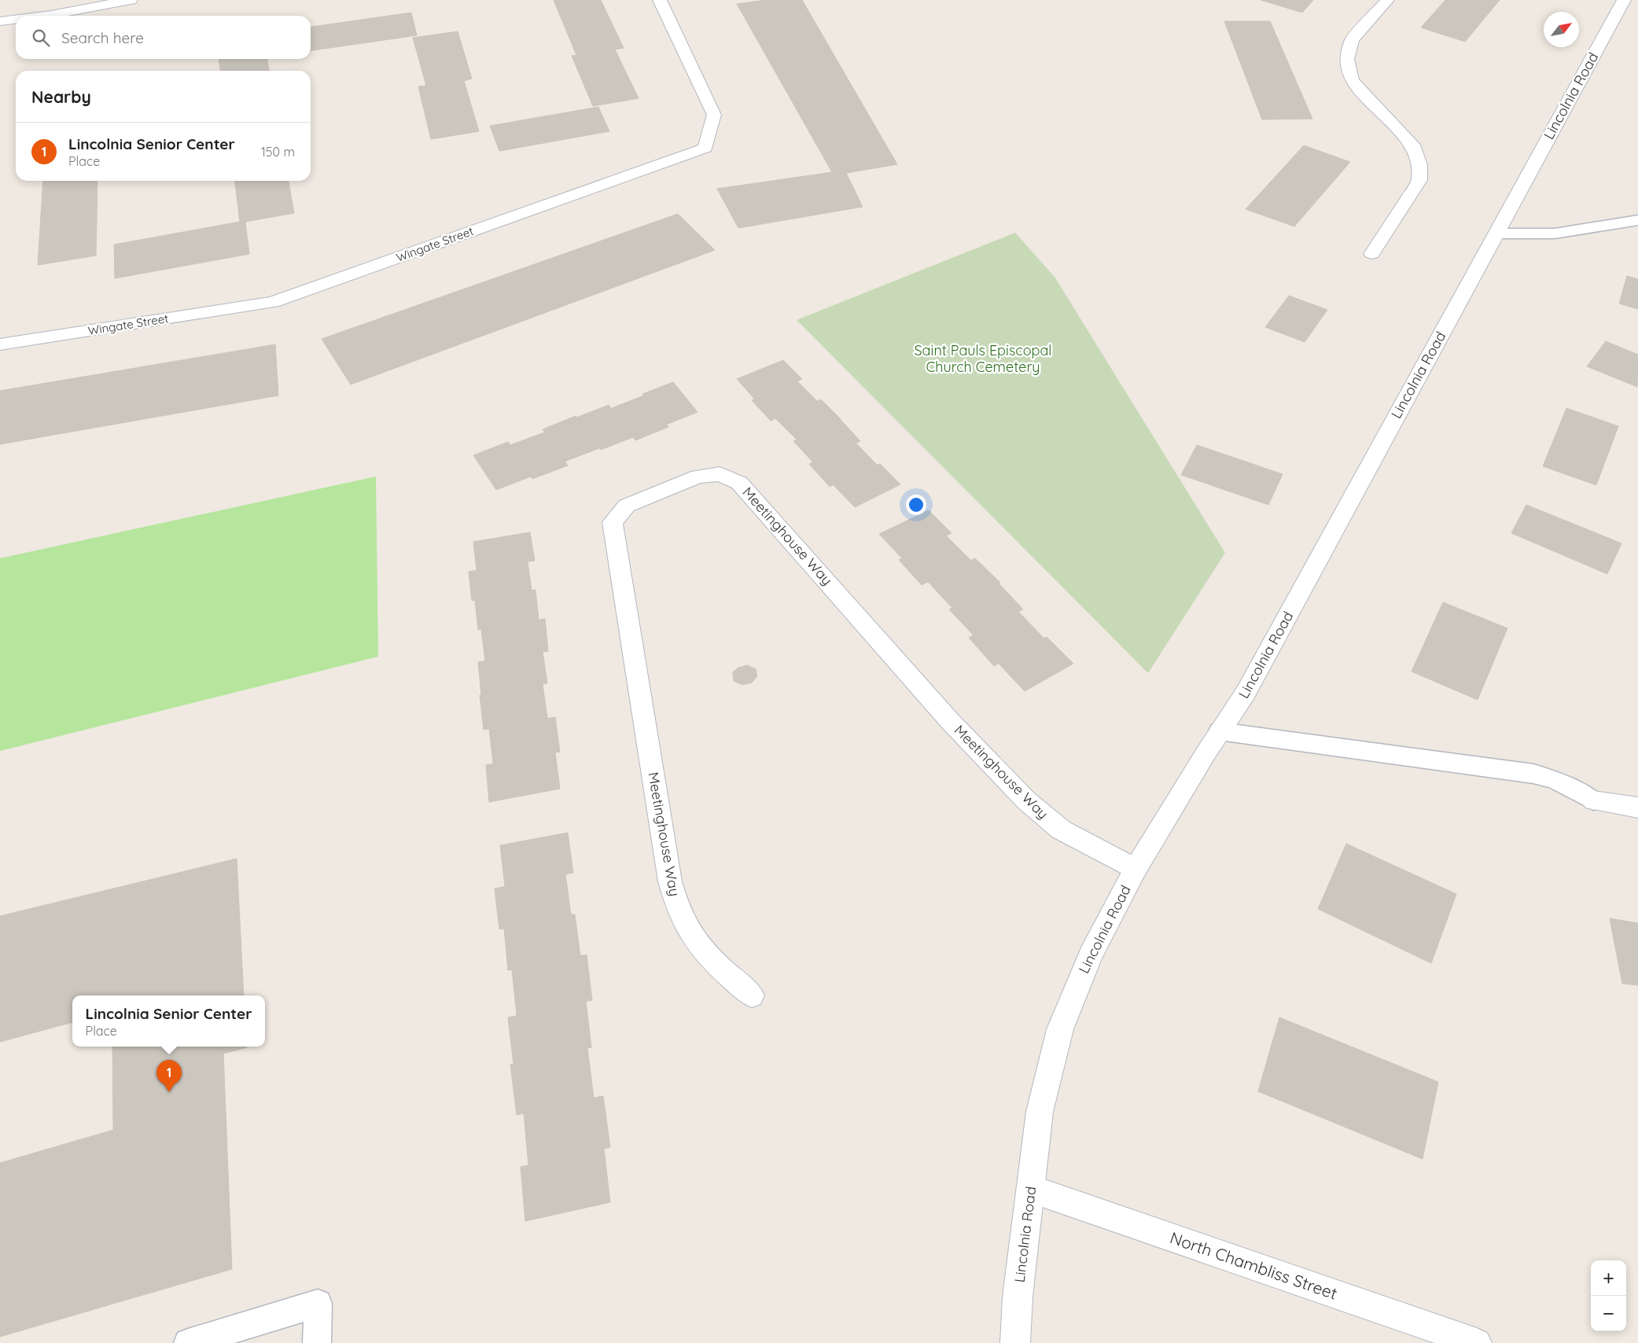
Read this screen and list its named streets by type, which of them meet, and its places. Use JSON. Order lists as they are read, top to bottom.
{
  "streets": {
    "street": [
      "Lincolnia Road",
      "Wingate Street",
      "Meetinghouse Way",
      "North Chambliss Street"
    ]
  },
  "crossings": [
    ["Lincolnia Road", "Meetinghouse Way"],
    ["Lincolnia Road", "North Chambliss Street"]
  ],
  "parks": ["Saint Pauls Episcopal Church Cemetery"],
  "north": "top right",
  "page": {
    "search": "Search here",
    "heading": "Nearby",
    "list": [
      {
        "mark": "1",
        "name": "Lincolnia Senior Center",
        "note": "Place",
        "value": "150 m"
      }
    ],
    "popup": ["Lincolnia Senior Center", "Place"],
    "pins": "1",
    "map_buttons": ["+", "−"]
  }
}
